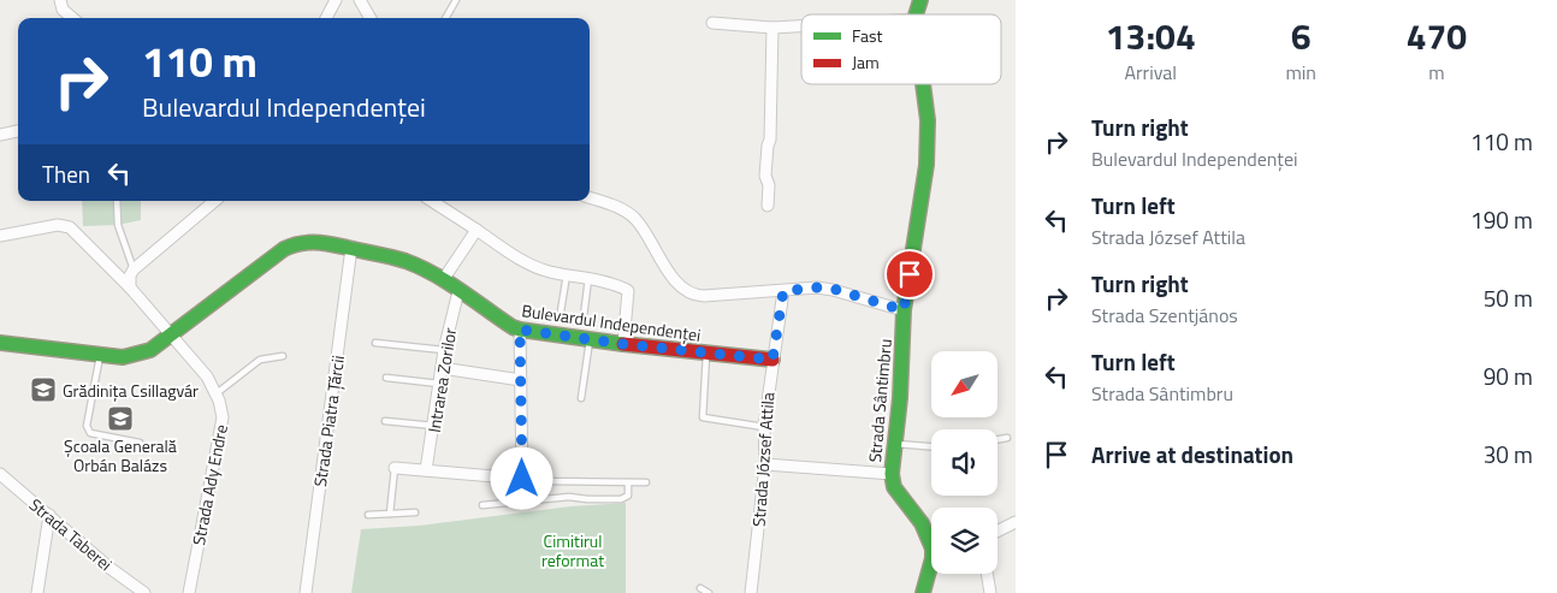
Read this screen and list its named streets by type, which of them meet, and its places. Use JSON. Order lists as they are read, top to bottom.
{
  "streets": {
    "street": [
      "Bulevardul Independenței",
      "Intrarea Zorilor",
      "Strada Sântimbru",
      "Strada Piatra Țărcii",
      "Strada József Attila",
      "Strada Ady Endre",
      "Strada Taberei"
    ]
  },
  "crossings": [
    ["Bulevardul Independenței", "Intrarea Zorilor"],
    ["Bulevardul Independenței", "Strada Piatra Țărcii"],
    ["Bulevardul Independenței", "Strada József Attila"],
    ["Bulevardul Independenței", "Strada Ady Endre"]
  ],
  "parks": ["Cimitirul reformat"],
  "places": {
    "school or university": ["Grădinița Csillagvár", "Școala Generală Orbán Balázs"]
  },
  "legend": ["Fast", "Jam"],
  "north": "bottom left",
  "page": {
    "eta": [
      "13:04",
      "Arrival",
      "6",
      "min",
      "470",
      "m"
    ],
    "turn": ["110 m", "Bulevardul Independenței"],
    "list": [
      {
        "name": "Turn right",
        "note": "Bulevardul Independenței",
        "value": "110 m"
      },
      {
        "name": "Turn left",
        "note": "Strada József Attila",
        "value": "190 m"
      },
      {
        "name": "Turn right",
        "note": "Strada Szentjános",
        "value": "50 m"
      },
      {
        "name": "Turn left",
        "note": "Strada Sântimbru",
        "value": "90 m"
      },
      {
        "name": "Arrive at destination",
        "value": "30 m"
      }
    ],
    "then": "Then"
  }
}
